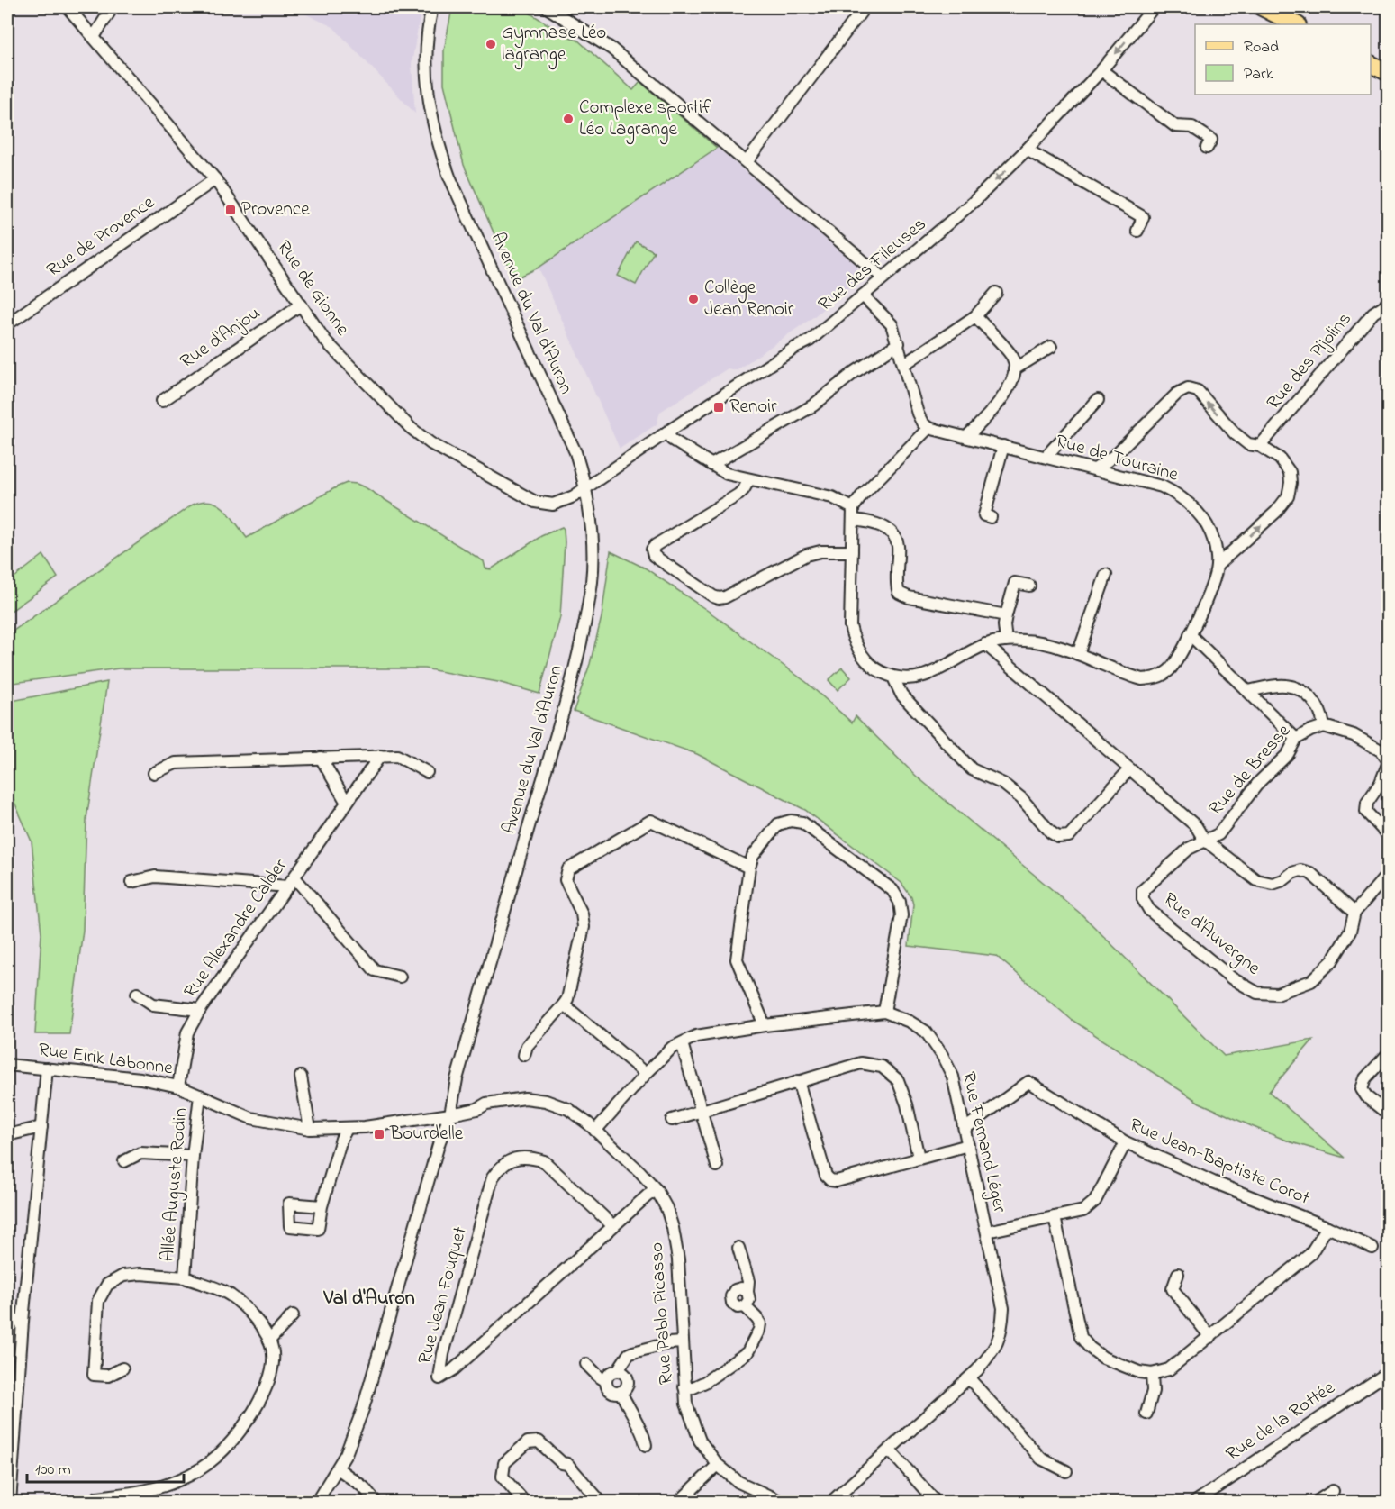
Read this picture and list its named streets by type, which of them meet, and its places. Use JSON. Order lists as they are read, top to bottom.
{
  "streets": {
    "street": [
      "Rue de Provence",
      "Rue des Fileuses",
      "Rue de Gionne",
      "Avenue du Val d'Auron",
      "Rue d'Anjou",
      "Rue des Pijolins",
      "Rue de Touraine",
      "Rue de Bresse",
      "Rue Alexandre Calder",
      "Rue d'Auvergne",
      "Rue Eirik Labonne",
      "Rue Fernand Léger",
      "Rue Jean-Baptiste Corot",
      "Allée Auguste Rodin",
      "Rue Jean Fouquet",
      "Rue Pablo Picasso",
      "Rue de la Rottée"
    ]
  },
  "crossings": [
    ["Rue de Provence", "Rue de Gionne"],
    ["Rue des Fileuses", "Rue de Gionne"],
    ["Rue des Fileuses", "Avenue du Val d'Auron"],
    ["Rue de Gionne", "Avenue du Val d'Auron"],
    ["Rue de Gionne", "Rue d'Anjou"],
    ["Avenue du Val d'Auron", "Rue Eirik Labonne"],
    ["Avenue du Val d'Auron", "Rue Pablo Picasso"],
    ["Rue de Bresse", "Rue d'Auvergne"],
    ["Rue Alexandre Calder", "Rue Eirik Labonne"],
    ["Rue Eirik Labonne", "Allée Auguste Rodin"],
    ["Rue Eirik Labonne", "Rue Pablo Picasso"],
    ["Rue Fernand Léger", "Rue Jean-Baptiste Corot"],
    ["Rue Fernand Léger", "Rue Pablo Picasso"],
    ["Rue Jean Fouquet", "Rue Pablo Picasso"]
  ],
  "one_way": ["Rue des Fileuses"],
  "districts": ["Val d'Auron"],
  "places": {
    "other": ["Gymnase Léo lagrange", "Complexe sportif Léo Lagrange", "Collège Jean Renoir"],
    "transit": ["Provence", "Renoir", "Bourdelle"]
  },
  "legend": ["Road", "Park"],
  "scale_bar": "100 m"
}
